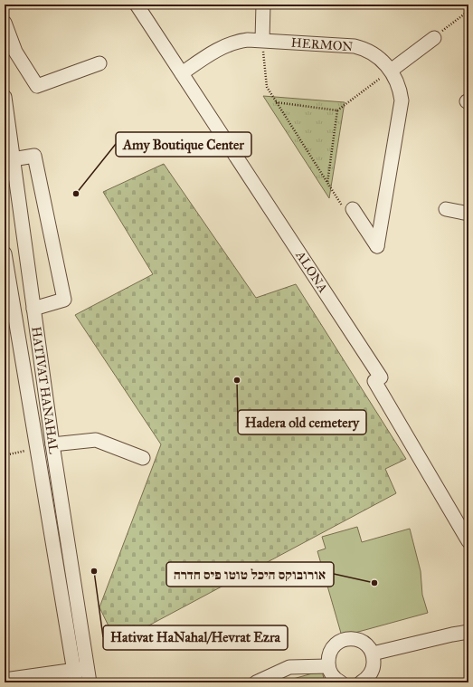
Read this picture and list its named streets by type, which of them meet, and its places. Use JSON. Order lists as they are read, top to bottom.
{
  "streets": {
    "street": ["HERMON", "ALONA", "HATIVAT HANAHAL"]
  },
  "crossings": [
    ["HERMON", "ALONA"]
  ],
  "places": [
    "Amy Boutique Center",
    "Hadera old cemetery",
    "Hativat HaNahal/Hevrat Ezra",
    "אורובוקס היכל טוטו פיס חדרה"
  ]
}
